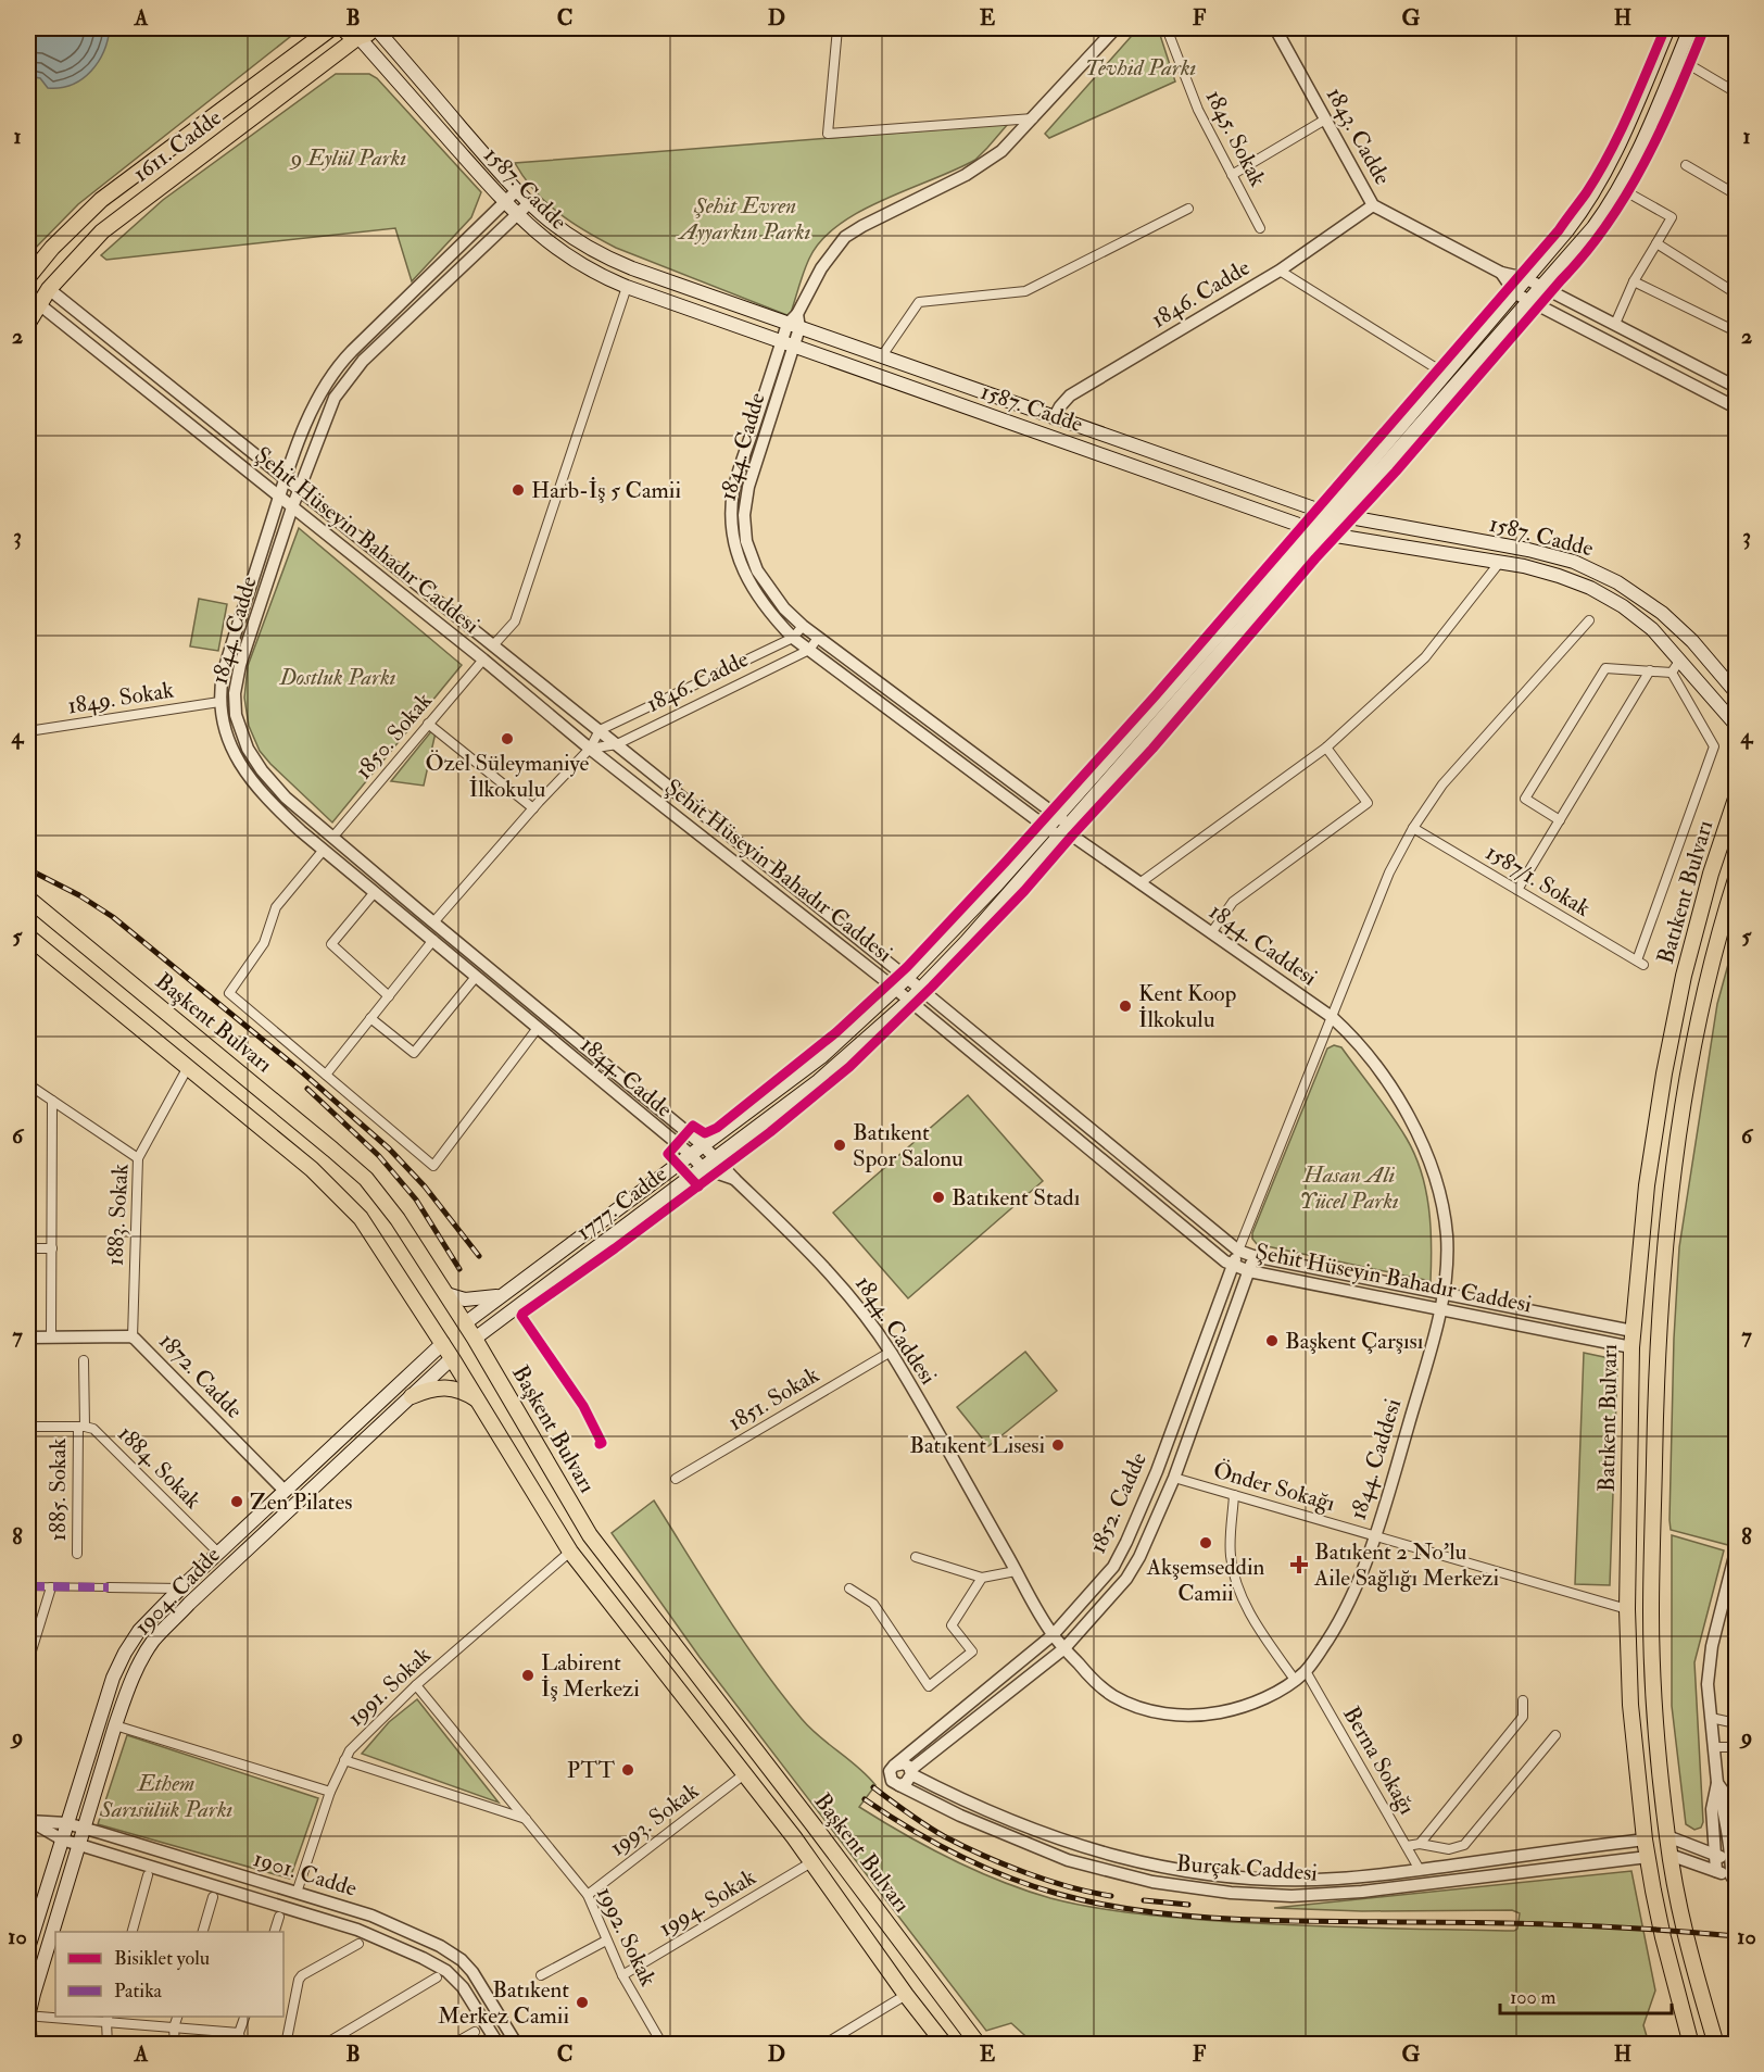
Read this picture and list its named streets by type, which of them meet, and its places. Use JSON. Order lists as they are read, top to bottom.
{
  "streets": {
    "main road": [
      "1611. Cadde",
      "1587. Cadde",
      "Batıkent Bulvarı",
      "Başkent Bulvarı",
      "1777. Cadde",
      "1904. Cadde"
    ],
    "street": [
      "1843. Cadde",
      "1845. Sokak",
      "1846. Cadde",
      "1844. Cadde",
      "Şehit Hüseyin Bahadır Caddesi",
      "1849. Sokak",
      "1850. Sokak",
      "1587/1. Sokak",
      "1844. Caddesi",
      "1883. Sokak",
      "1872. Cadde",
      "1851. Sokak",
      "1884. Sokak",
      "Önder Sokağı",
      "1885. Sokak",
      "1852. Cadde",
      "1991. Sokak",
      "Berna Sokağı",
      "1993. Sokak",
      "Burçak Caddesi",
      "1901. Cadde",
      "1994. Sokak",
      "1992. Sokak"
    ]
  },
  "crossings": [
    ["1843. Cadde", "1846. Cadde"],
    ["1843. Cadde", "1777. Cadde"],
    ["1611. Cadde", "1587. Cadde"],
    ["1611. Cadde", "Şehit Hüseyin Bahadır Caddesi"],
    ["1587. Cadde", "1846. Cadde"],
    ["1587. Cadde", "1844. Cadde"],
    ["1587. Cadde", "1777. Cadde"],
    ["1846. Cadde", "1844. Cadde"],
    ["1846. Cadde", "Şehit Hüseyin Bahadır Caddesi"],
    ["1844. Cadde", "Şehit Hüseyin Bahadır Caddesi"],
    ["1844. Cadde", "1849. Sokak"],
    ["1844. Cadde", "1850. Sokak"],
    ["1844. Cadde", "1844. Caddesi"],
    ["1844. Cadde", "1777. Cadde"],
    ["Şehit Hüseyin Bahadır Caddesi", "1850. Sokak"],
    ["Şehit Hüseyin Bahadır Caddesi", "Batıkent Bulvarı"],
    ["Şehit Hüseyin Bahadır Caddesi", "1844. Caddesi"],
    ["Şehit Hüseyin Bahadır Caddesi", "1777. Cadde"],
    ["Şehit Hüseyin Bahadır Caddesi", "1852. Cadde"],
    ["Batıkent Bulvarı", "Önder Sokağı"],
    ["Batıkent Bulvarı", "Burçak Caddesi"],
    ["1844. Caddesi", "1777. Cadde"],
    ["1844. Caddesi", "1851. Sokak"],
    ["1844. Caddesi", "Önder Sokağı"],
    ["1844. Caddesi", "1852. Cadde"],
    ["1844. Caddesi", "Berna Sokağı"],
    ["Başkent Bulvarı", "1777. Cadde"],
    ["Başkent Bulvarı", "1883. Sokak"],
    ["Başkent Bulvarı", "1904. Cadde"],
    ["Başkent Bulvarı", "1991. Sokak"],
    ["Başkent Bulvarı", "1993. Sokak"],
    ["Başkent Bulvarı", "1994. Sokak"],
    ["1883. Sokak", "1872. Cadde"],
    ["1872. Cadde", "1904. Cadde"],
    ["1884. Sokak", "1885. Sokak"],
    ["1884. Sokak", "1904. Cadde"],
    ["Önder Sokağı", "1852. Cadde"],
    ["1852. Cadde", "Burçak Caddesi"],
    ["1904. Cadde", "1901. Cadde"],
    ["1991. Sokak", "1901. Cadde"],
    ["1991. Sokak", "1992. Sokak"],
    ["Berna Sokağı", "Burçak Caddesi"],
    ["1993. Sokak", "1992. Sokak"],
    ["1994. Sokak", "1992. Sokak"]
  ],
  "parks": [
    "Tevhid Parkı",
    "9 Eylül Parkı",
    "Şehit Evren Ayyarkın Parkı",
    "Dostluk Parkı",
    "Hasan Ali Yücel Parkı",
    "Ethem Sarısülük Parkı"
  ],
  "places": {
    "other": [
      "Harb-İş 5 Camii",
      "Özel Süleymaniye İlkokulu",
      "Kent Koop İlkokulu",
      "Batıkent Spor Salonu",
      "Batıkent Stadı",
      "Başkent Çarşısı",
      "Batıkent Lisesi",
      "Zen Pilates",
      "Akşemseddin Camii",
      "Labirent İş Merkezi",
      "PTT",
      "Batıkent Merkez Camii"
    ],
    "health": ["Batıkent 2 No'lu Aile Sağlığı Merkezi"]
  },
  "legend": ["Bisiklet yolu", "Patika"],
  "scale_bar": "100 m",
  "grid": {
    "columns": [
      "A",
      "B",
      "C",
      "D",
      "E",
      "F",
      "G",
      "H"
    ],
    "rows": [
      "1",
      "2",
      "3",
      "4",
      "5",
      "6",
      "7",
      "8",
      "9",
      "10"
    ]
  }
}
